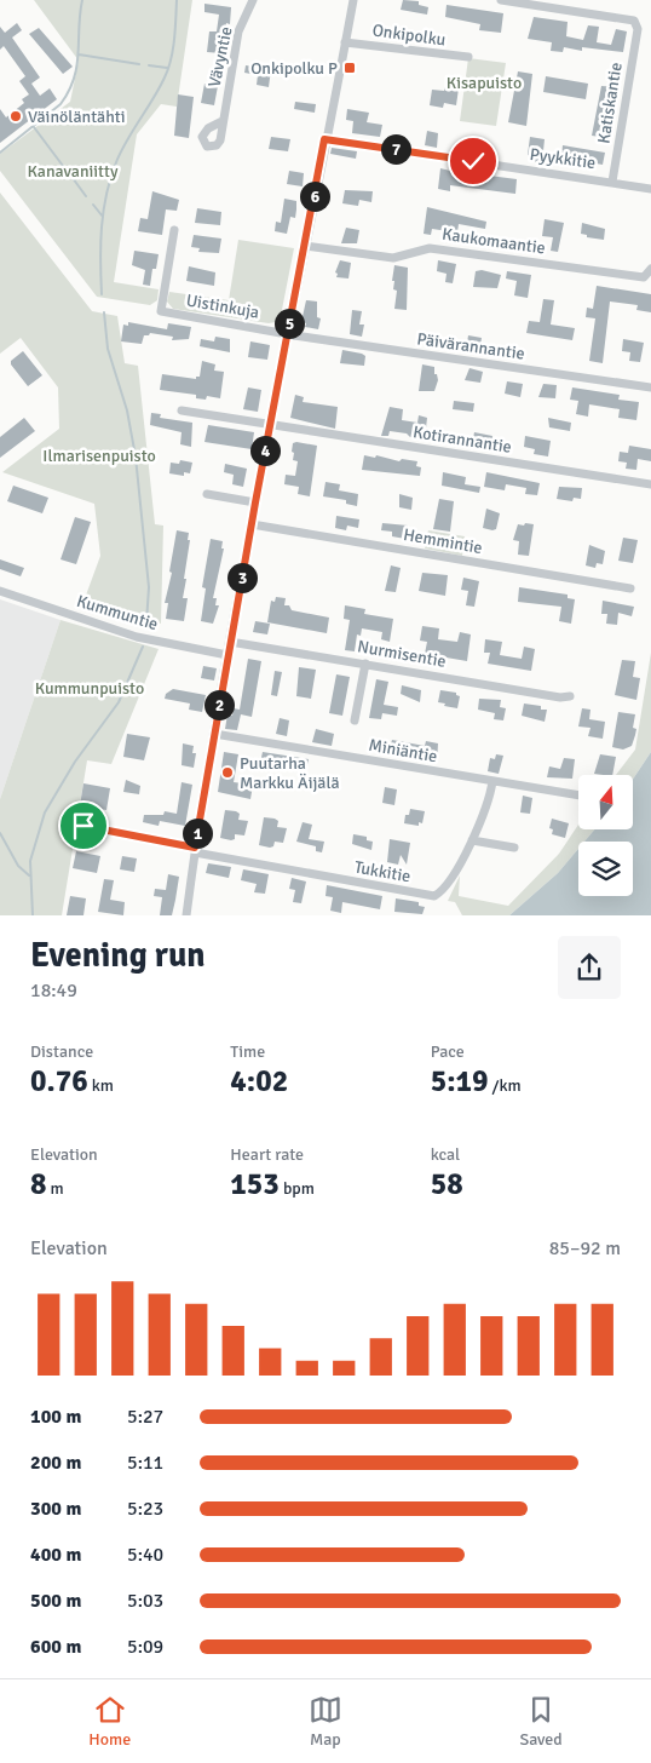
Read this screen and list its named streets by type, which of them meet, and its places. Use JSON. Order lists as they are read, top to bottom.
{
  "streets": {
    "street": [
      "Onkipolku",
      "Vävyntie",
      "Katiskantie",
      "Pyykkitie",
      "Kaukomaantie",
      "Uistinkuja",
      "Päivärannantie",
      "Kotirannantie",
      "Hemmintie",
      "Kummuntie",
      "Nurmisentie",
      "Miniäntie",
      "Tukkitie"
    ]
  },
  "crossings": [
    ["Katiskantie", "Pyykkitie"],
    ["Uistinkuja", "Päivärannantie"],
    ["Miniäntie", "Tukkitie"]
  ],
  "parks": [
    "Kisapuisto",
    "Kanavaniitty",
    "Ilmarisenpuisto",
    "Kummunpuisto"
  ],
  "places": {
    "transit": ["Onkipolku P"],
    "other": ["Väinöläntähti", "Puutarha Markku Äijälä"]
  },
  "north": "top",
  "page": {
    "pins": [
      "7",
      "6",
      "5",
      "4",
      "3",
      "2",
      "1"
    ],
    "heading": ["Evening run", "18:49"],
    "stats": [
      ["Distance", "0.76 km"],
      ["Time", "4:02"],
      ["Pace", "5:19 /km"],
      ["Elevation", "8 m"],
      ["Heart rate", "153 bpm"],
      ["kcal", "58"]
    ],
    "chart": ["Elevation", "85–92 m"],
    "list": [
      {
        "name": "100 m",
        "note": "5:27"
      },
      {
        "name": "200 m",
        "note": "5:11"
      },
      {
        "name": "300 m",
        "note": "5:23"
      },
      {
        "name": "400 m",
        "note": "5:40"
      },
      {
        "name": "500 m",
        "note": "5:03"
      },
      {
        "name": "600 m",
        "note": "5:09"
      }
    ],
    "tabs": ["Home", "Map", "Saved"]
  }
}
